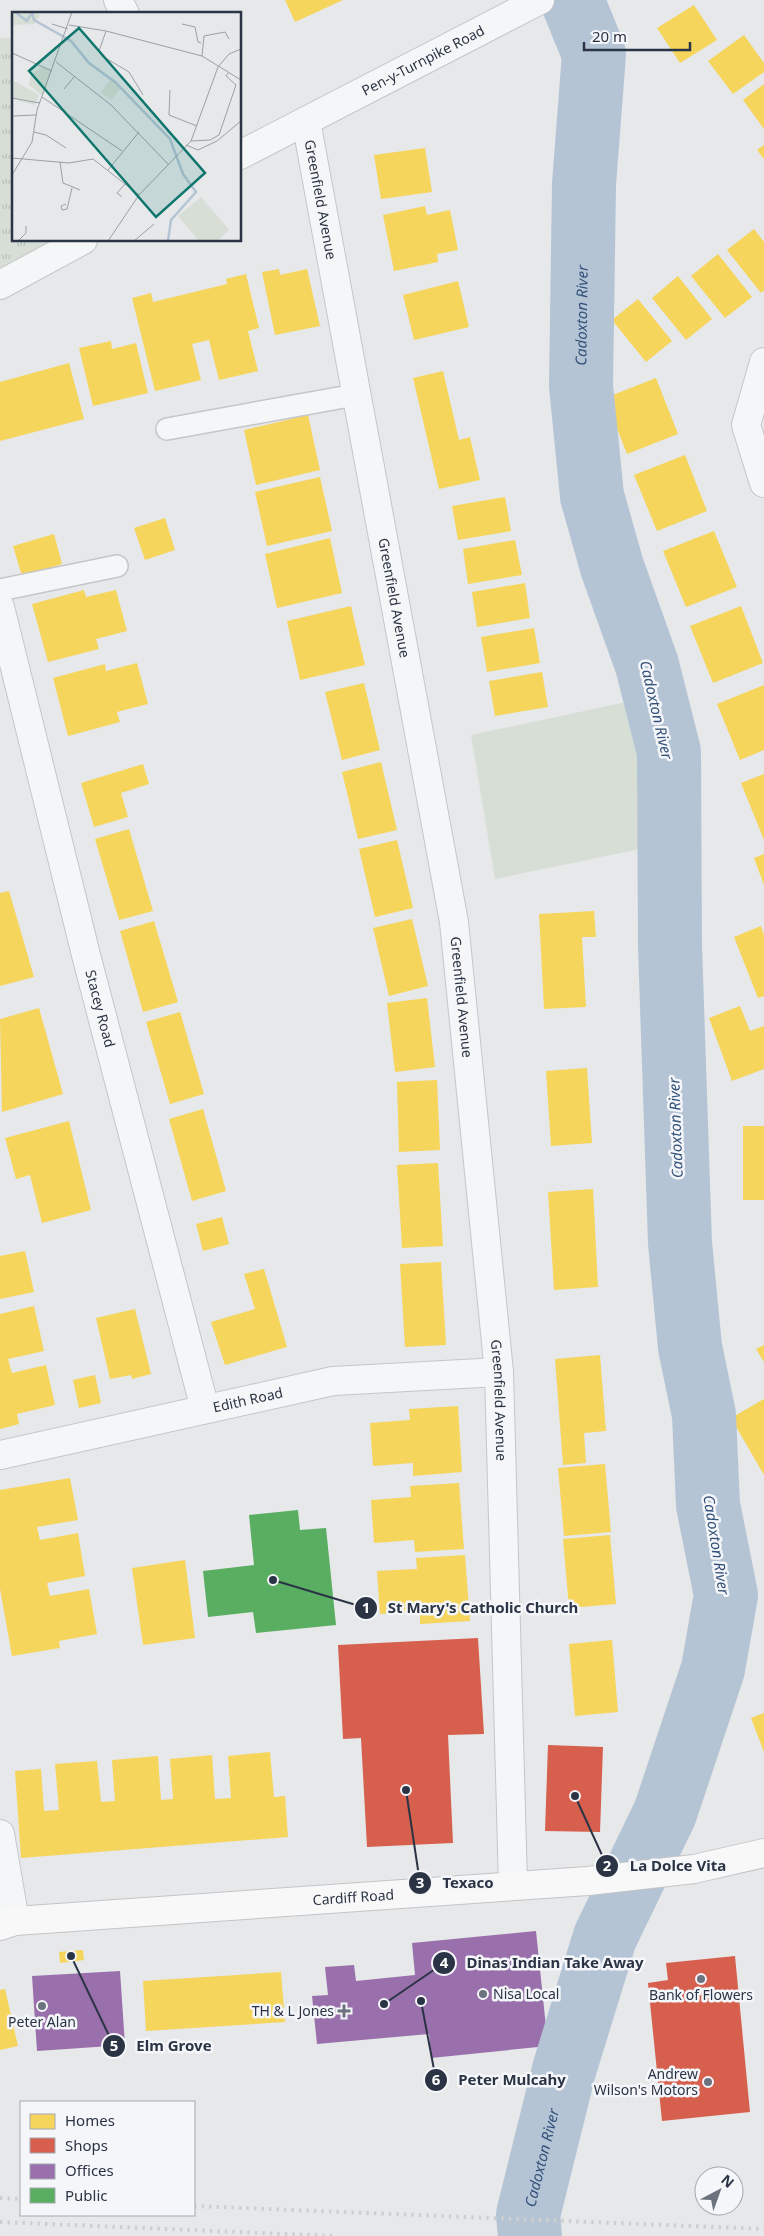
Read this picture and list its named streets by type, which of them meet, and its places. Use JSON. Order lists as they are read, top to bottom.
{
  "streets": {
    "main road": ["Cardiff Road"],
    "street": [
      "Pen-y-Turnpike Road",
      "Greenfield Avenue",
      "Stacey Road",
      "Edith Road"
    ]
  },
  "crossings": [
    ["Pen-y-Turnpike Road", "Greenfield Avenue"],
    ["Greenfield Avenue", "Edith Road"],
    ["Greenfield Avenue", "Cardiff Road"],
    ["Stacey Road", "Edith Road"]
  ],
  "water": ["Cadoxton River"],
  "places": {
    "other": [
      "St Mary's Catholic Church",
      "Texaco",
      "La Dolce Vita",
      "Elm Grove",
      "Bank of Flowers",
      "Nisa Local",
      "Peter Mulcahy",
      "Dinas Indian Take Away",
      "Peter Alan",
      "Andrew Wilson's Motors"
    ],
    "health": ["TH & L Jones"]
  },
  "legend": [
    "Homes",
    "Shops",
    "Offices",
    "Public"
  ],
  "scale_bar": "20 m",
  "north": "top right"
}
